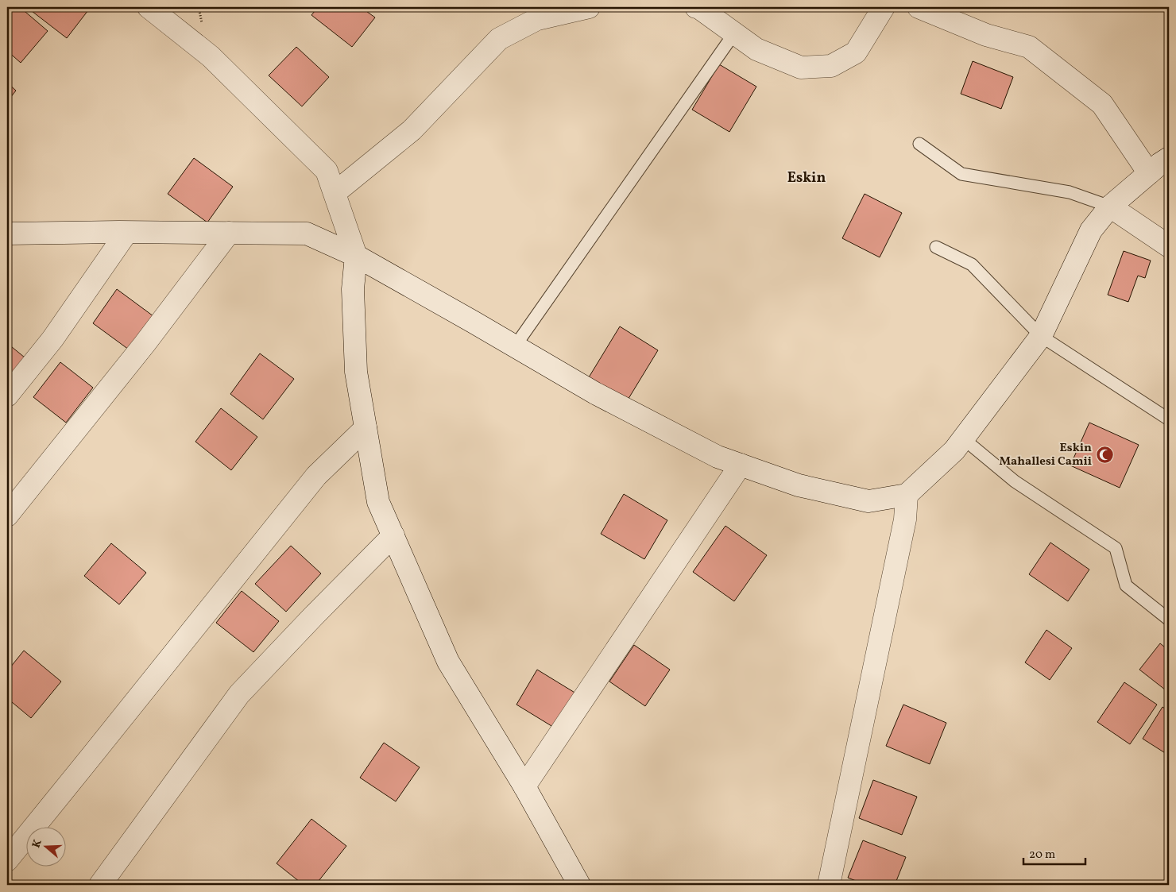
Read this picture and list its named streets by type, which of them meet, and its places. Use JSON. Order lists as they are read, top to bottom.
{
  "districts": ["Eskin"],
  "places": {
    "mosque": ["Eskin Mahallesi Camii"]
  },
  "scale_bar": "20 m",
  "north": "left"
}
